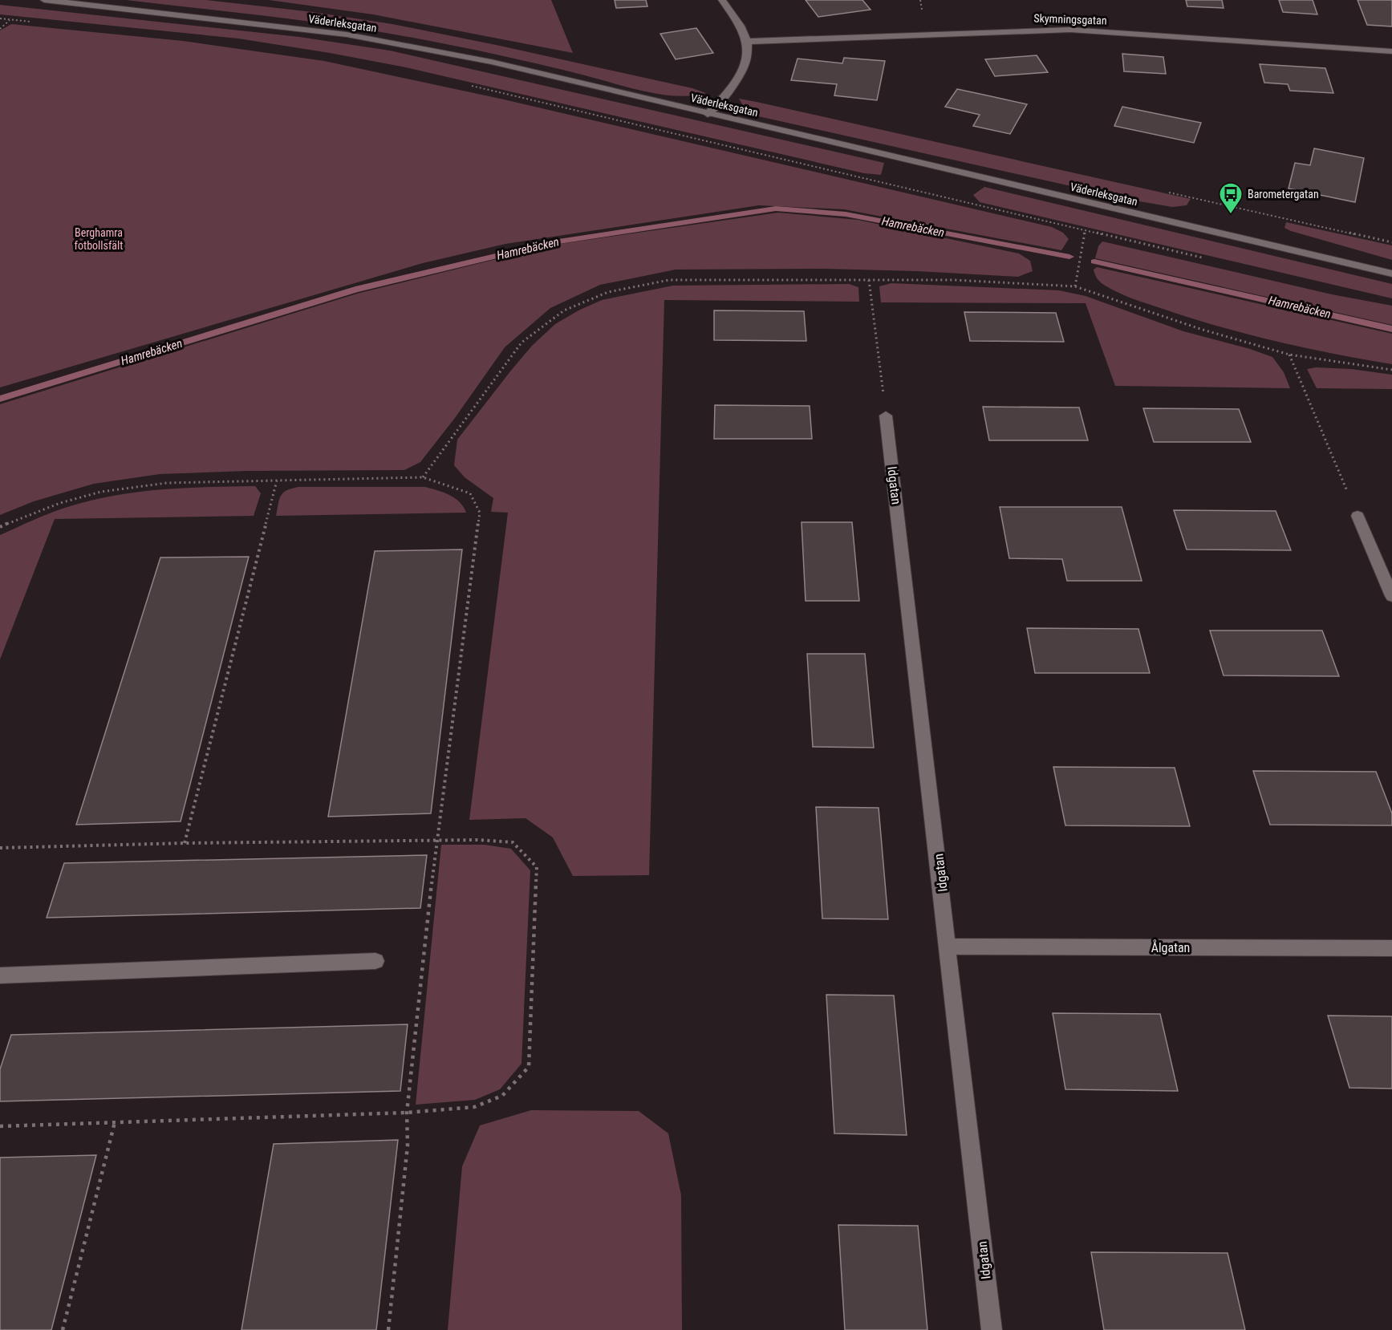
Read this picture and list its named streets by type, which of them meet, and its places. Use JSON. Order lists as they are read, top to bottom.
{
  "streets": {
    "street": [
      "Skymningsgatan",
      "Väderleksgatan",
      "Idgatan",
      "Ålgatan"
    ]
  },
  "crossings": [
    ["Idgatan", "Ålgatan"]
  ],
  "water": ["Hamrebäcken"],
  "parks": ["Berghamra fotbollsfält"],
  "places": {
    "bus stop": ["Barometergatan"]
  }
}
